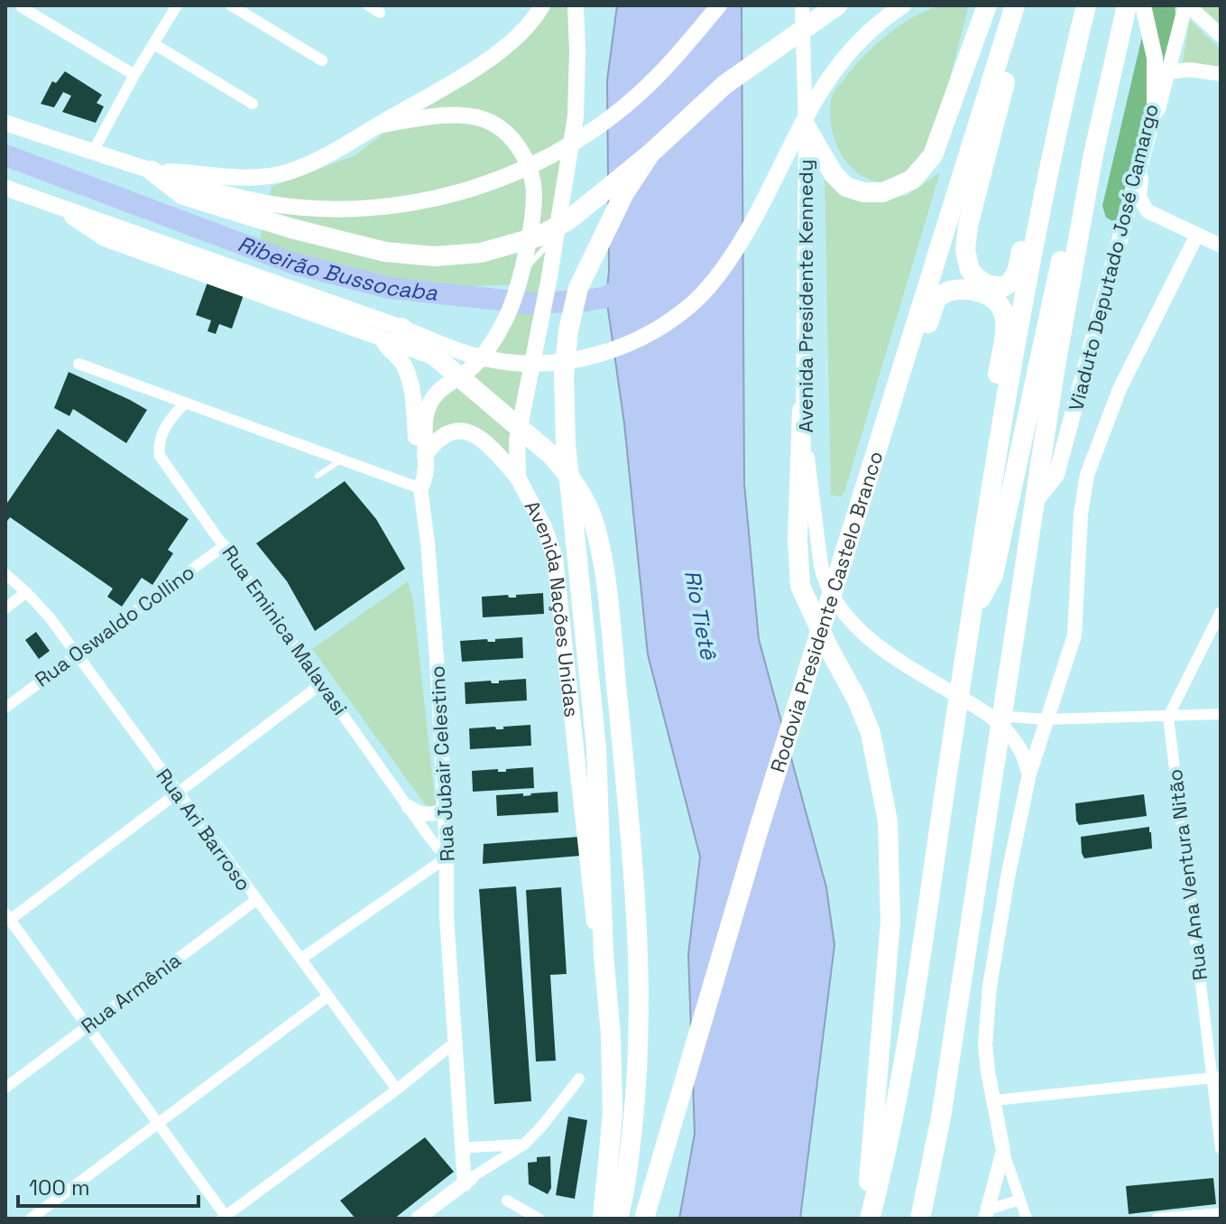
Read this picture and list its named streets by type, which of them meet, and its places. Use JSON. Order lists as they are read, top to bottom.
{
  "streets": {
    "highway": ["Avenida Nações Unidas", "Rodovia Presidente Castelo Branco"],
    "main road": ["Viaduto Deputado José Camargo", "Avenida Presidente Kennedy", "Rua Jubair Celestino"],
    "street": [
      "Rua Oswaldo Collino",
      "Rua Eminica Malavasi",
      "Rua Ari Barroso",
      "Rua Ana Ventura Nitão",
      "Rua Armênia"
    ]
  },
  "crossings": [
    ["Rua Oswaldo Collino", "Rua Eminica Malavasi"],
    ["Rua Oswaldo Collino", "Rua Ari Barroso"],
    ["Rua Eminica Malavasi", "Rua Jubair Celestino"],
    ["Rua Ari Barroso", "Rua Armênia"]
  ],
  "water": ["Ribeirão Bussocaba", "Rio Tietê"],
  "scale_bar": "100 m"
}
